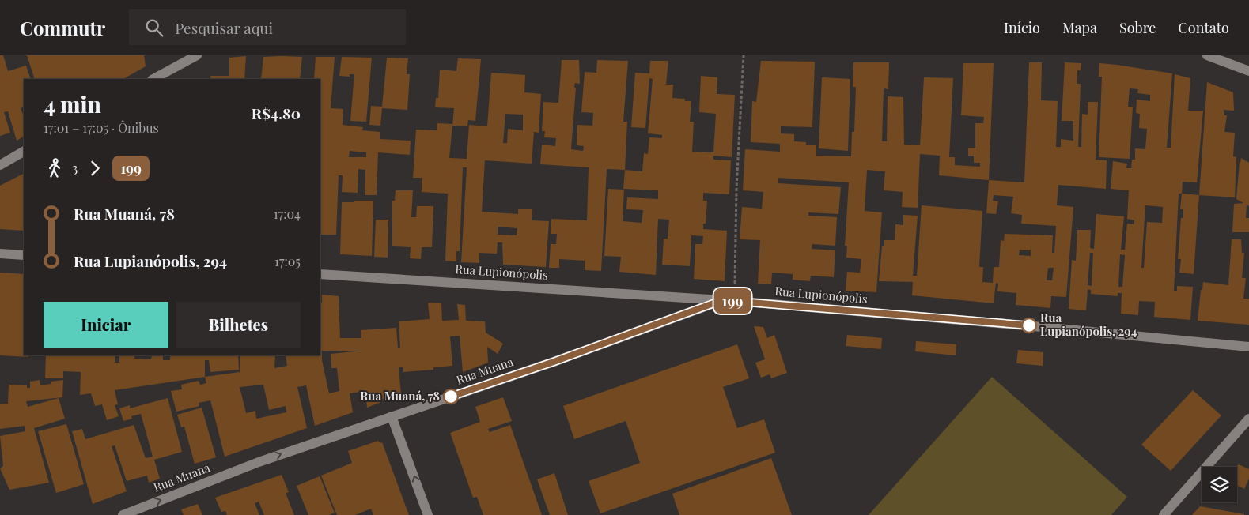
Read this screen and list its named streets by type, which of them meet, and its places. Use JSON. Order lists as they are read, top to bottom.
{
  "streets": {
    "street": ["Rua Lupionópolis", "Rua Muana"]
  },
  "crossings": [
    ["Rua Lupionópolis", "Rua Muana"]
  ],
  "one_way": ["Rua Muana"],
  "places": ["Rua Lupianópolis, 294", "Rua Muaná, 78"],
  "lines": ["bus line 199"],
  "page": {
    "header": "Commutr",
    "search": "Pesquisar aqui",
    "nav": [
      "Início",
      "Mapa",
      "Sobre",
      "Contato"
    ],
    "on_map": "199",
    "heading": ["4 min", "17:01 – 17:05 · Ônibus", "R$4.80"],
    "legs": ["3", "199"],
    "list": [
      {
        "name": "Rua Muaná, 78",
        "value": "17:04"
      },
      {
        "name": "Rua Lupianópolis, 294",
        "value": "17:05"
      }
    ],
    "buttons": ["Iniciar", "Bilhetes"]
  }
}
